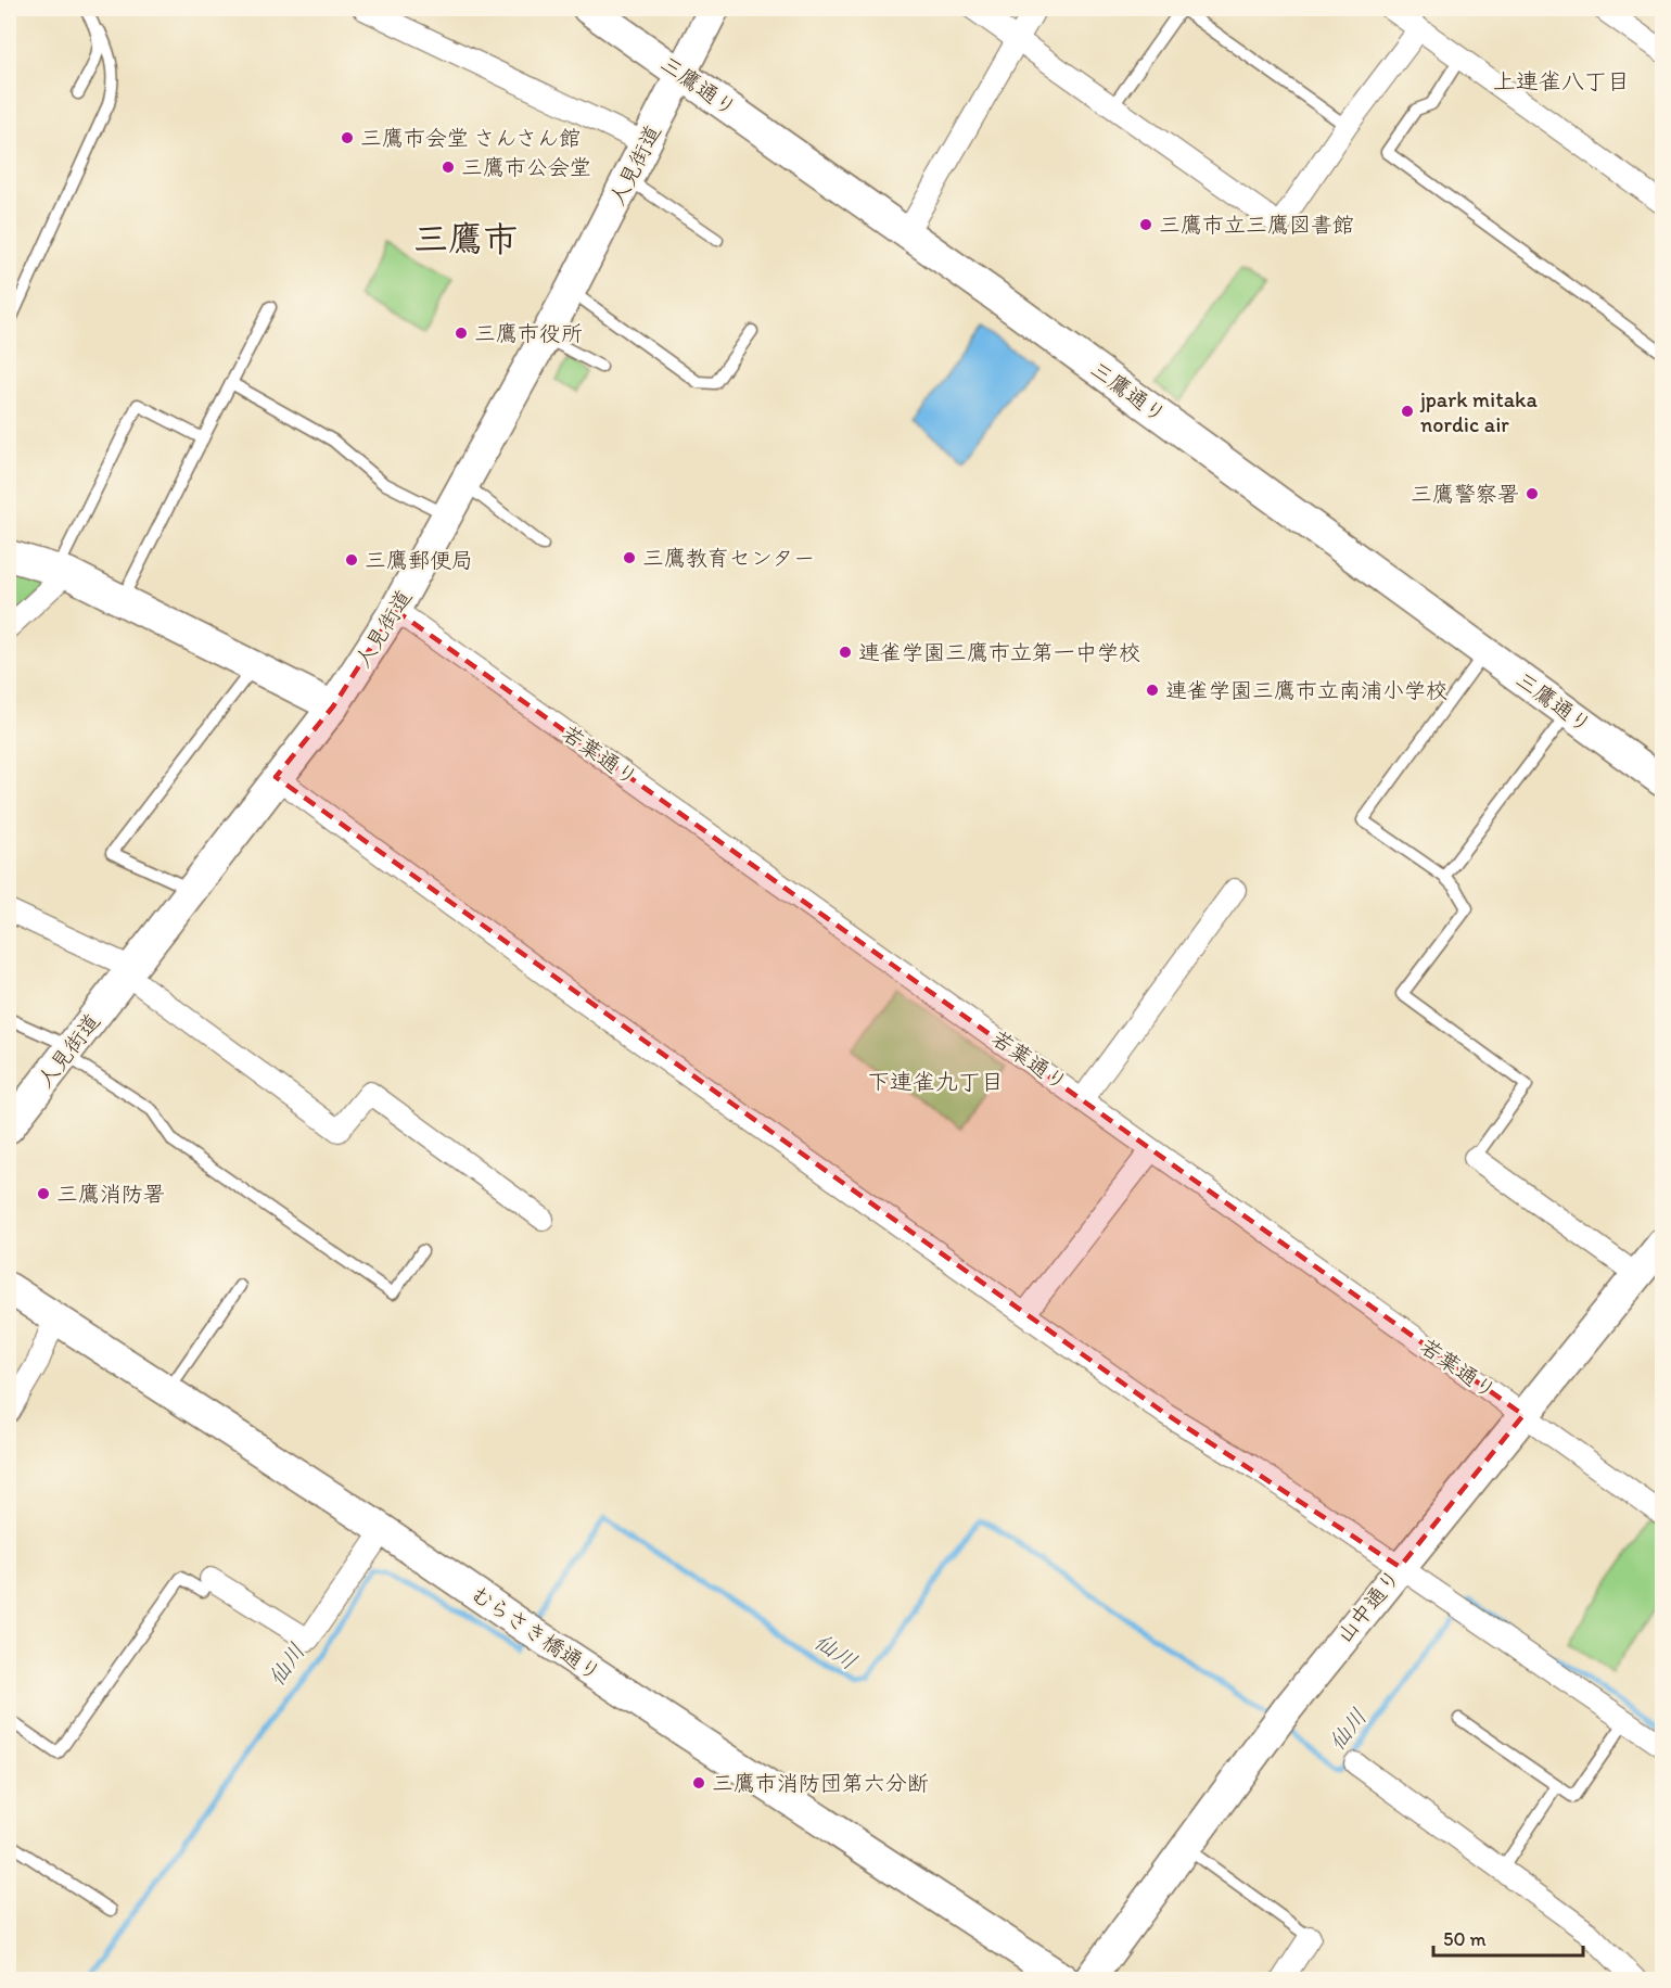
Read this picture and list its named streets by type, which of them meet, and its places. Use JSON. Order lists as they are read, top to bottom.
{
  "streets": {
    "main road": [
      "三鷹通り",
      "人見街道",
      "山中通り",
      "むらさき橋通り"
    ],
    "street": ["若葉通り"]
  },
  "crossings": [
    ["三鷹通り", "人見街道"],
    ["人見街道", "若葉通り"],
    ["若葉通り", "山中通り"]
  ],
  "districts": ["上連雀八丁目", "三鷹市", "下連雀九丁目"],
  "water": ["仙川"],
  "places": [
    "三鷹市会堂 さんさん館",
    "三鷹市公会堂",
    "三鷹市立三鷹図書館",
    "三鷹市役所",
    "jpark mitaka nordic air",
    "三鷹警察署",
    "三鷹教育センター",
    "三鷹郵便局",
    "連雀学園三鷹市立第一中学校",
    "連雀学園三鷹市立南浦小学校",
    "三鷹消防署",
    "三鷹市消防団第六分断"
  ],
  "scale_bar": "50 m"
}
